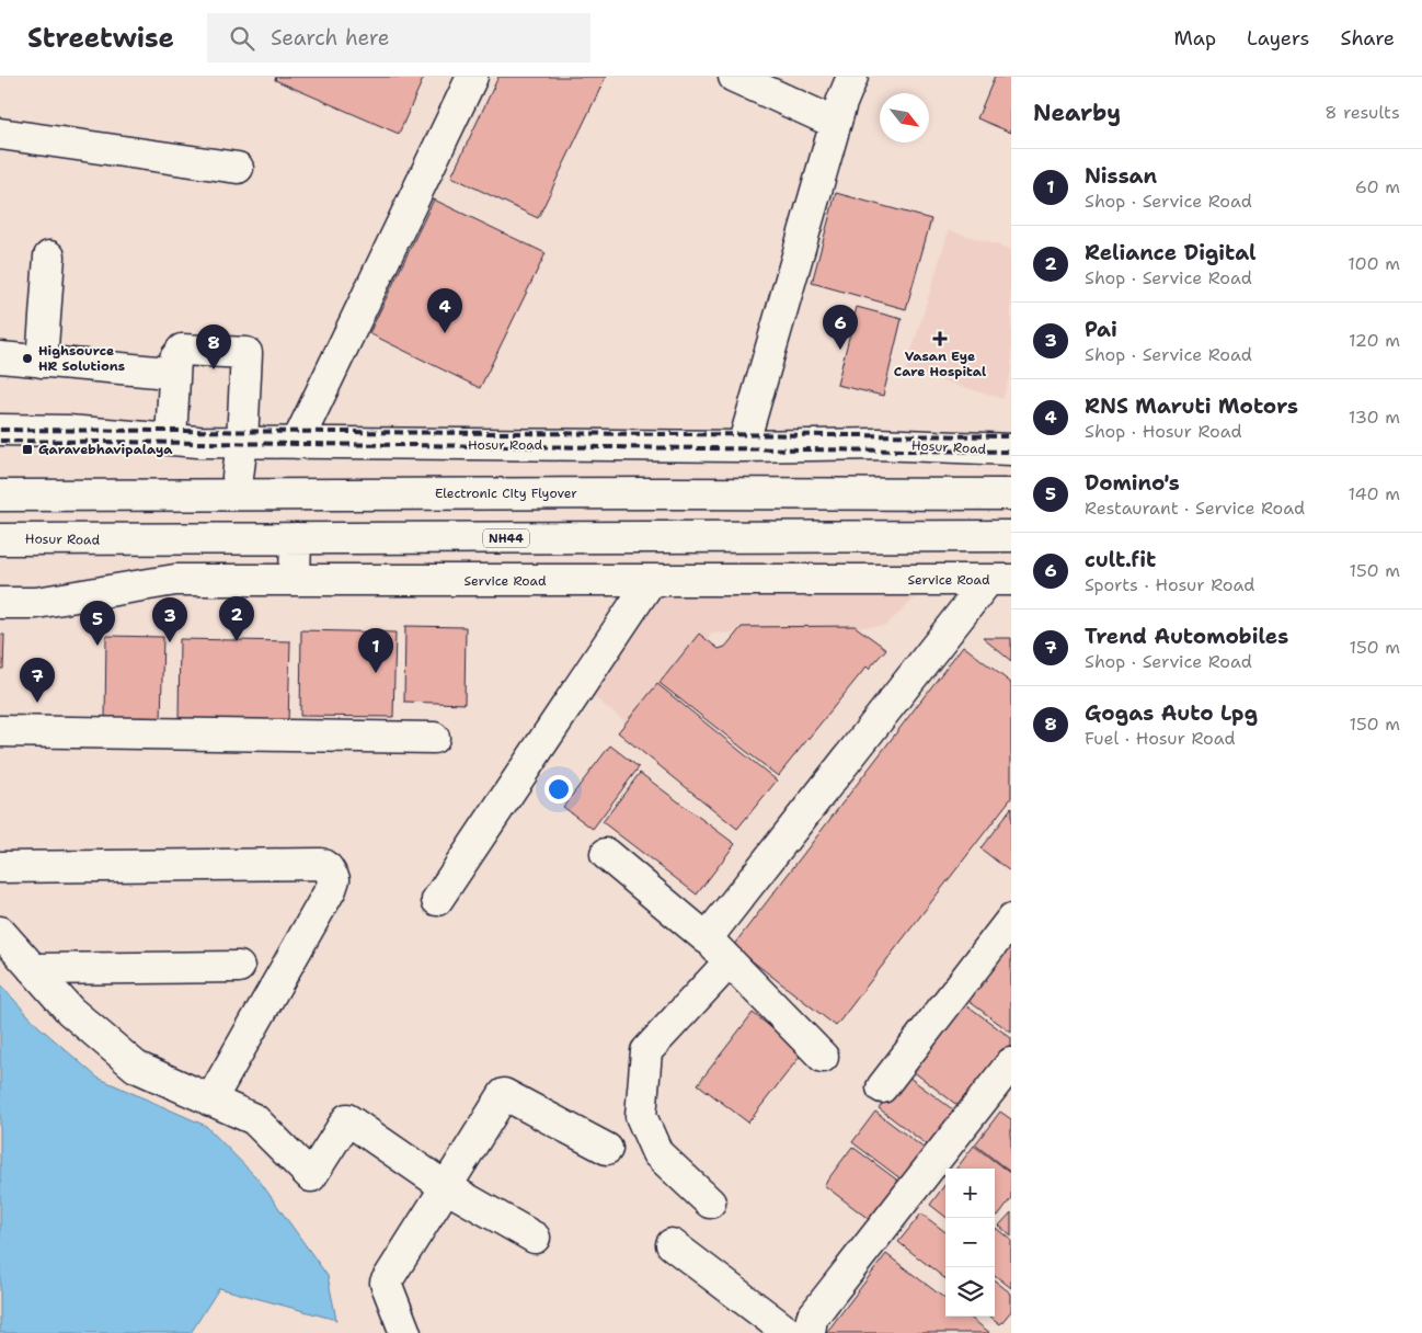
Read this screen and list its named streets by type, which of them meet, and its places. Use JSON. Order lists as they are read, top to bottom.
{
  "streets": {
    "main road": [
      "Hosur Road",
      "Electronic City Flyover",
      "NH44",
      "Service Road"
    ]
  },
  "places": {
    "health": ["Vasan Eye Care Hospital"],
    "other": ["Highsource HR Solutions"],
    "transit": ["Garavebhavipalaya"]
  },
  "north": "bottom right",
  "page": {
    "header": "Streetwise",
    "search": "Search here",
    "nav": ["Map", "Layers", "Share"],
    "heading": ["Nearby", "8 results"],
    "list": [
      {
        "mark": "1",
        "name": "Nissan",
        "note": "Shop · Service Road",
        "value": "60 m"
      },
      {
        "mark": "2",
        "name": "Reliance Digital",
        "note": "Shop · Service Road",
        "value": "100 m"
      },
      {
        "mark": "3",
        "name": "Pai",
        "note": "Shop · Service Road",
        "value": "120 m"
      },
      {
        "mark": "4",
        "name": "RNS Maruti Motors",
        "note": "Shop · Hosur Road",
        "value": "130 m"
      },
      {
        "mark": "5",
        "name": "Domino's",
        "note": "Restaurant · Service Road",
        "value": "140 m"
      },
      {
        "mark": "6",
        "name": "cult.fit",
        "note": "Sports · Hosur Road",
        "value": "150 m"
      },
      {
        "mark": "7",
        "name": "Trend Automobiles",
        "note": "Shop · Service Road",
        "value": "150 m"
      },
      {
        "mark": "8",
        "name": "Gogas Auto Lpg",
        "note": "Fuel · Hosur Road",
        "value": "150 m"
      }
    ],
    "pins": [
      "4",
      "6",
      "8",
      "2",
      "3",
      "5",
      "1",
      "7"
    ],
    "map_buttons": ["+", "−"]
  }
}
